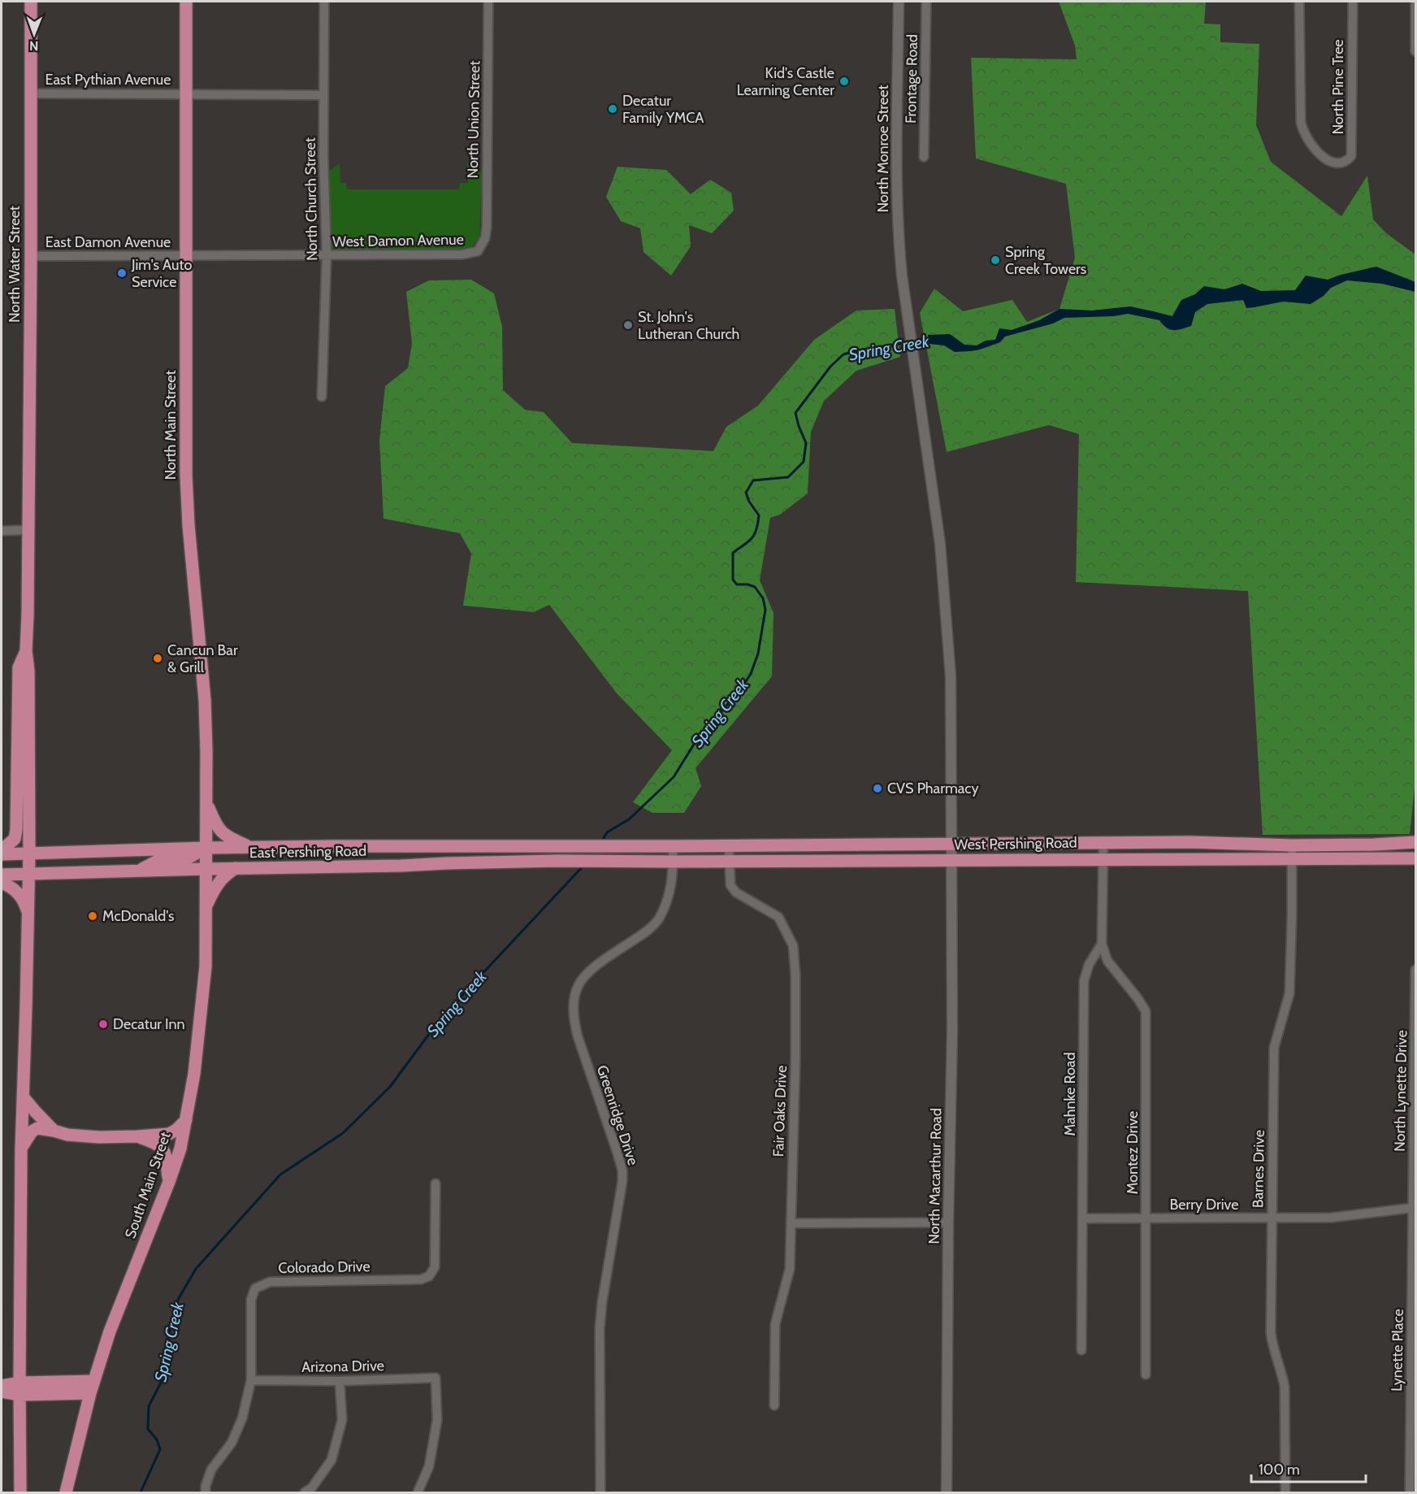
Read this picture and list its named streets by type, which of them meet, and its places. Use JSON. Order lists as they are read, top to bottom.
{
  "streets": {
    "main road": [
      "North Water Street",
      "North Main Street",
      "West Pershing Road",
      "East Pershing Road",
      "South Main Street"
    ],
    "street": [
      "Frontage Road",
      "East Pythian Avenue",
      "North Pine Tree",
      "North Union Street",
      "North Monroe Street",
      "North Church Street",
      "West Damon Avenue",
      "East Damon Avenue",
      "North Lynette Drive",
      "Mahnke Road",
      "Fair Oaks Drive",
      "Greenridge Drive",
      "Montez Drive",
      "Barnes Drive",
      "North Macarthur Road",
      "Berry Drive",
      "Colorado Drive",
      "Lynette Place",
      "Arizona Drive"
    ]
  },
  "crossings": [
    ["East Pythian Avenue", "North Church Street"],
    ["East Pythian Avenue", "North Water Street"],
    ["East Pythian Avenue", "North Main Street"],
    ["North Union Street", "West Damon Avenue"],
    ["North Monroe Street", "North Macarthur Road"],
    ["North Church Street", "West Damon Avenue"],
    ["West Damon Avenue", "East Damon Avenue"],
    ["West Damon Avenue", "North Main Street"],
    ["East Damon Avenue", "North Water Street"],
    ["East Damon Avenue", "North Main Street"],
    ["North Water Street", "West Pershing Road"],
    ["North Water Street", "East Pershing Road"],
    ["North Main Street", "West Pershing Road"],
    ["North Main Street", "South Main Street"],
    ["West Pershing Road", "East Pershing Road"],
    ["West Pershing Road", "Fair Oaks Drive"],
    ["West Pershing Road", "Greenridge Drive"],
    ["West Pershing Road", "Barnes Drive"],
    ["West Pershing Road", "North Macarthur Road"],
    ["West Pershing Road", "South Main Street"],
    ["East Pershing Road", "South Main Street"],
    ["North Lynette Drive", "Berry Drive"],
    ["North Lynette Drive", "Lynette Place"],
    ["Mahnke Road", "Montez Drive"],
    ["Mahnke Road", "Berry Drive"],
    ["Montez Drive", "Berry Drive"],
    ["Barnes Drive", "Berry Drive"],
    ["Berry Drive", "Lynette Place"],
    ["Colorado Drive", "Arizona Drive"]
  ],
  "water": ["Spring Creek"],
  "places": [
    "Kid's Castle Learning Center",
    "Decatur Family YMCA",
    "Spring Creek Towers",
    "Jim's Auto Service",
    "St. John's Lutheran Church",
    "Cancun Bar & Grill",
    "CVS Pharmacy",
    "McDonald's",
    "Decatur Inn"
  ],
  "scale_bar": "100 m",
  "north": "bottom"
}
